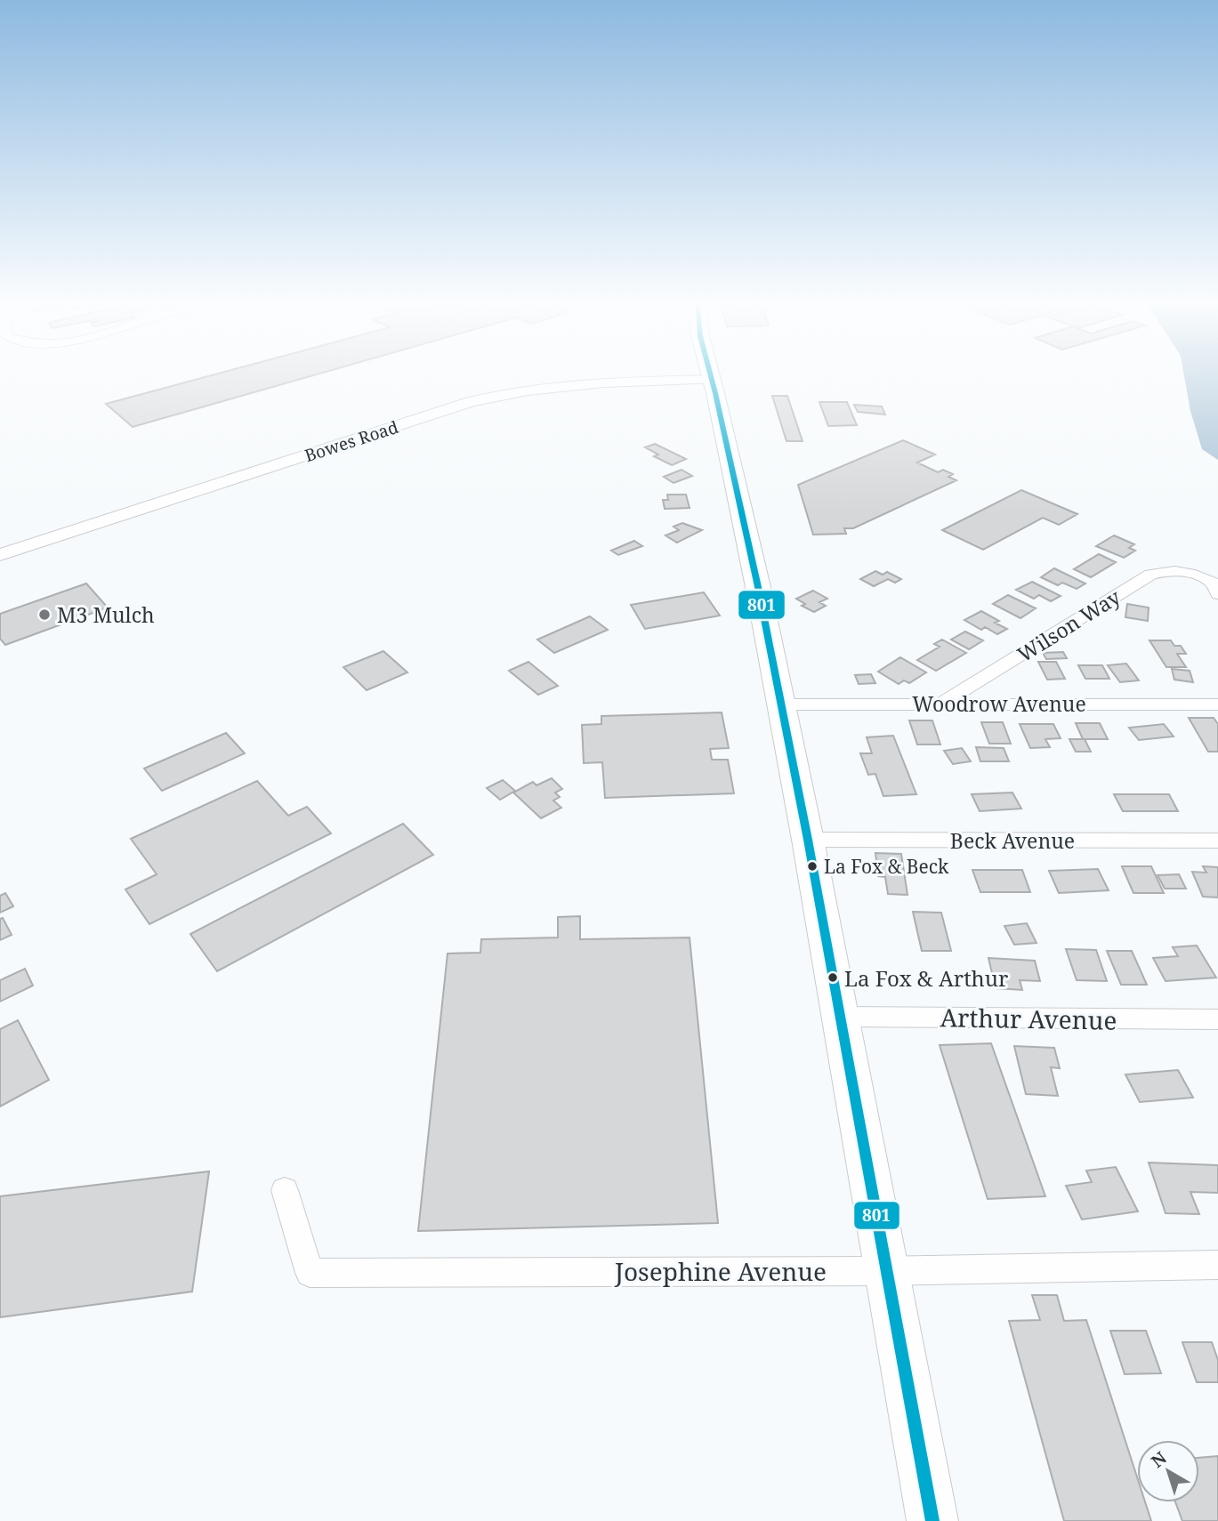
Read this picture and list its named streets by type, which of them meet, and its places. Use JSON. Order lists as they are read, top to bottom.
{
  "streets": {
    "street": [
      "Bowes Road",
      "Wilson Way",
      "Woodrow Avenue",
      "Beck Avenue",
      "Arthur Avenue",
      "Josephine Avenue"
    ]
  },
  "crossings": [
    ["Wilson Way", "Woodrow Avenue"]
  ],
  "places": ["M3 Mulch", "La Fox & Beck", "La Fox & Arthur"],
  "lines": ["transit line 801"],
  "north": "top left"
}
